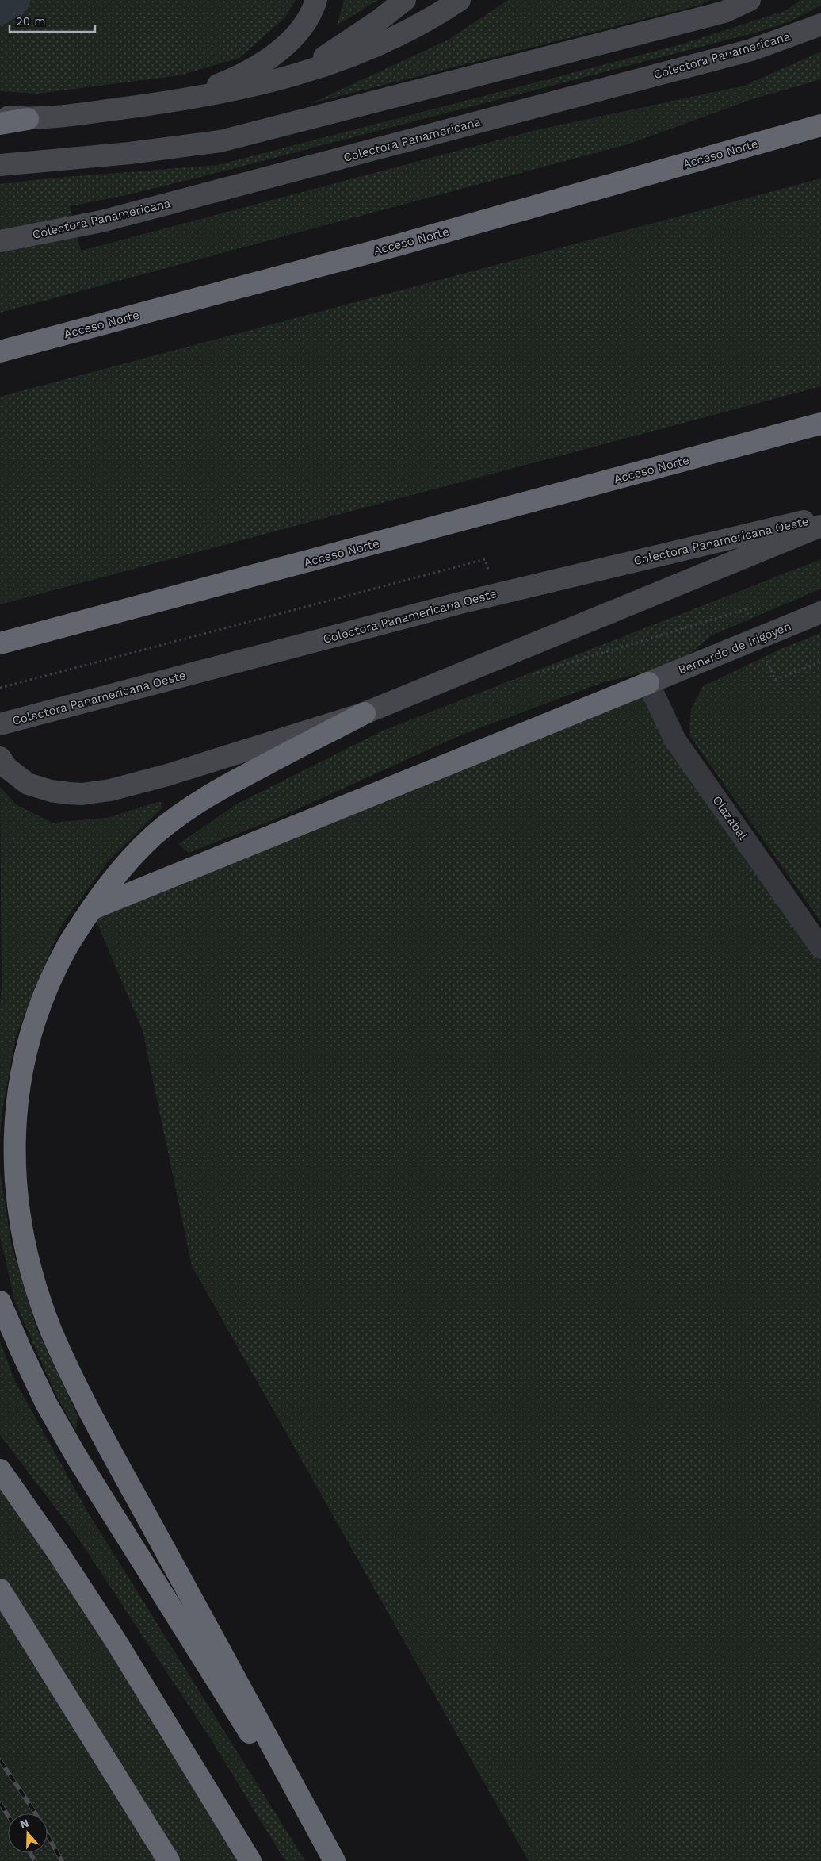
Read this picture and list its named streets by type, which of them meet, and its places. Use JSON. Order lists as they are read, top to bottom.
{
  "streets": {
    "highway": ["Acceso Norte"],
    "main road": ["Colectora Panamericana", "Colectora Panamericana Oeste", "Bernardo de Irigoyen"],
    "street": ["Olazábal"]
  },
  "crossings": [
    ["Bernardo de Irigoyen", "Olazábal"]
  ],
  "scale_bar": "20 m",
  "north": "top"
}
